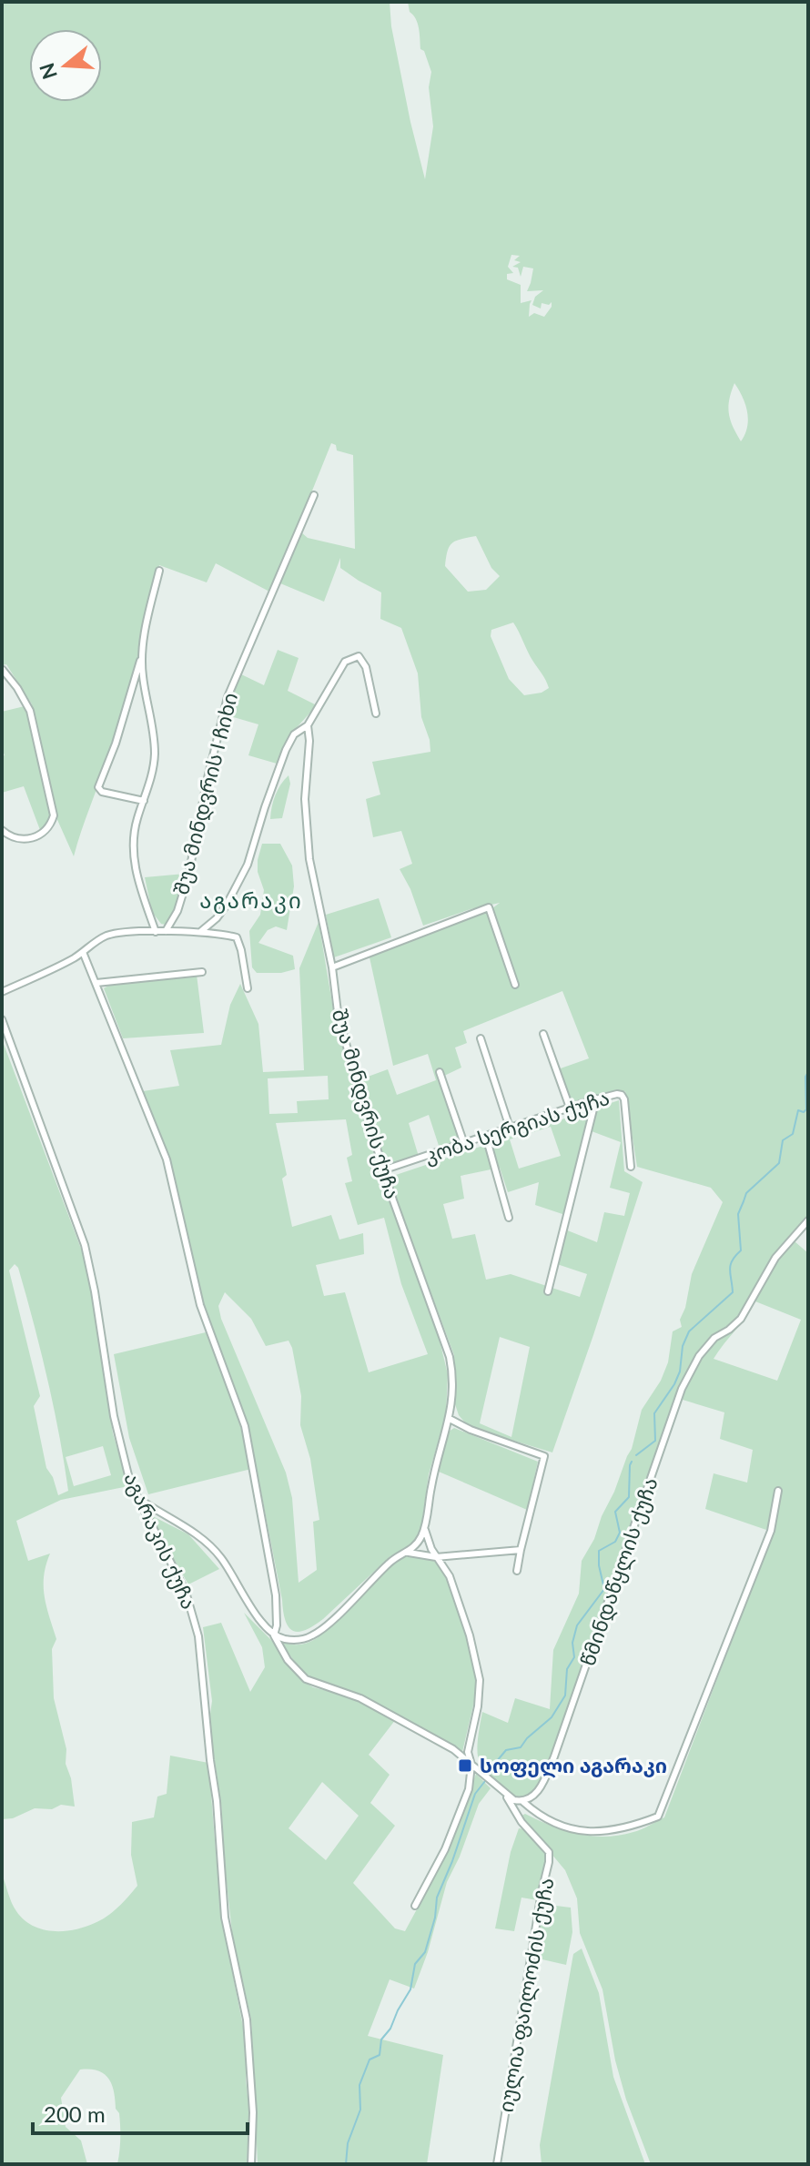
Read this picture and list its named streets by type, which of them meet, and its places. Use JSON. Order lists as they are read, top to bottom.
{
  "streets": {
    "street": [
      "შუა მინდვრის I ჩიხი",
      "შუა მინდვრის ქუჩა",
      "კობა სერგიას ქუჩა",
      "აგარაკის ქუჩა",
      "წმინდაწყლის ქუჩა",
      "იულია ფაილოძის ქუჩა"
    ]
  },
  "crossings": [
    ["შუა მინდვრის ქუჩა", "კობა სერგიას ქუჩა"]
  ],
  "districts": ["აგარაკი"],
  "places": {
    "transit": ["სოფელი აგარაკი"]
  },
  "scale_bar": "200 m",
  "north": "left"
}
